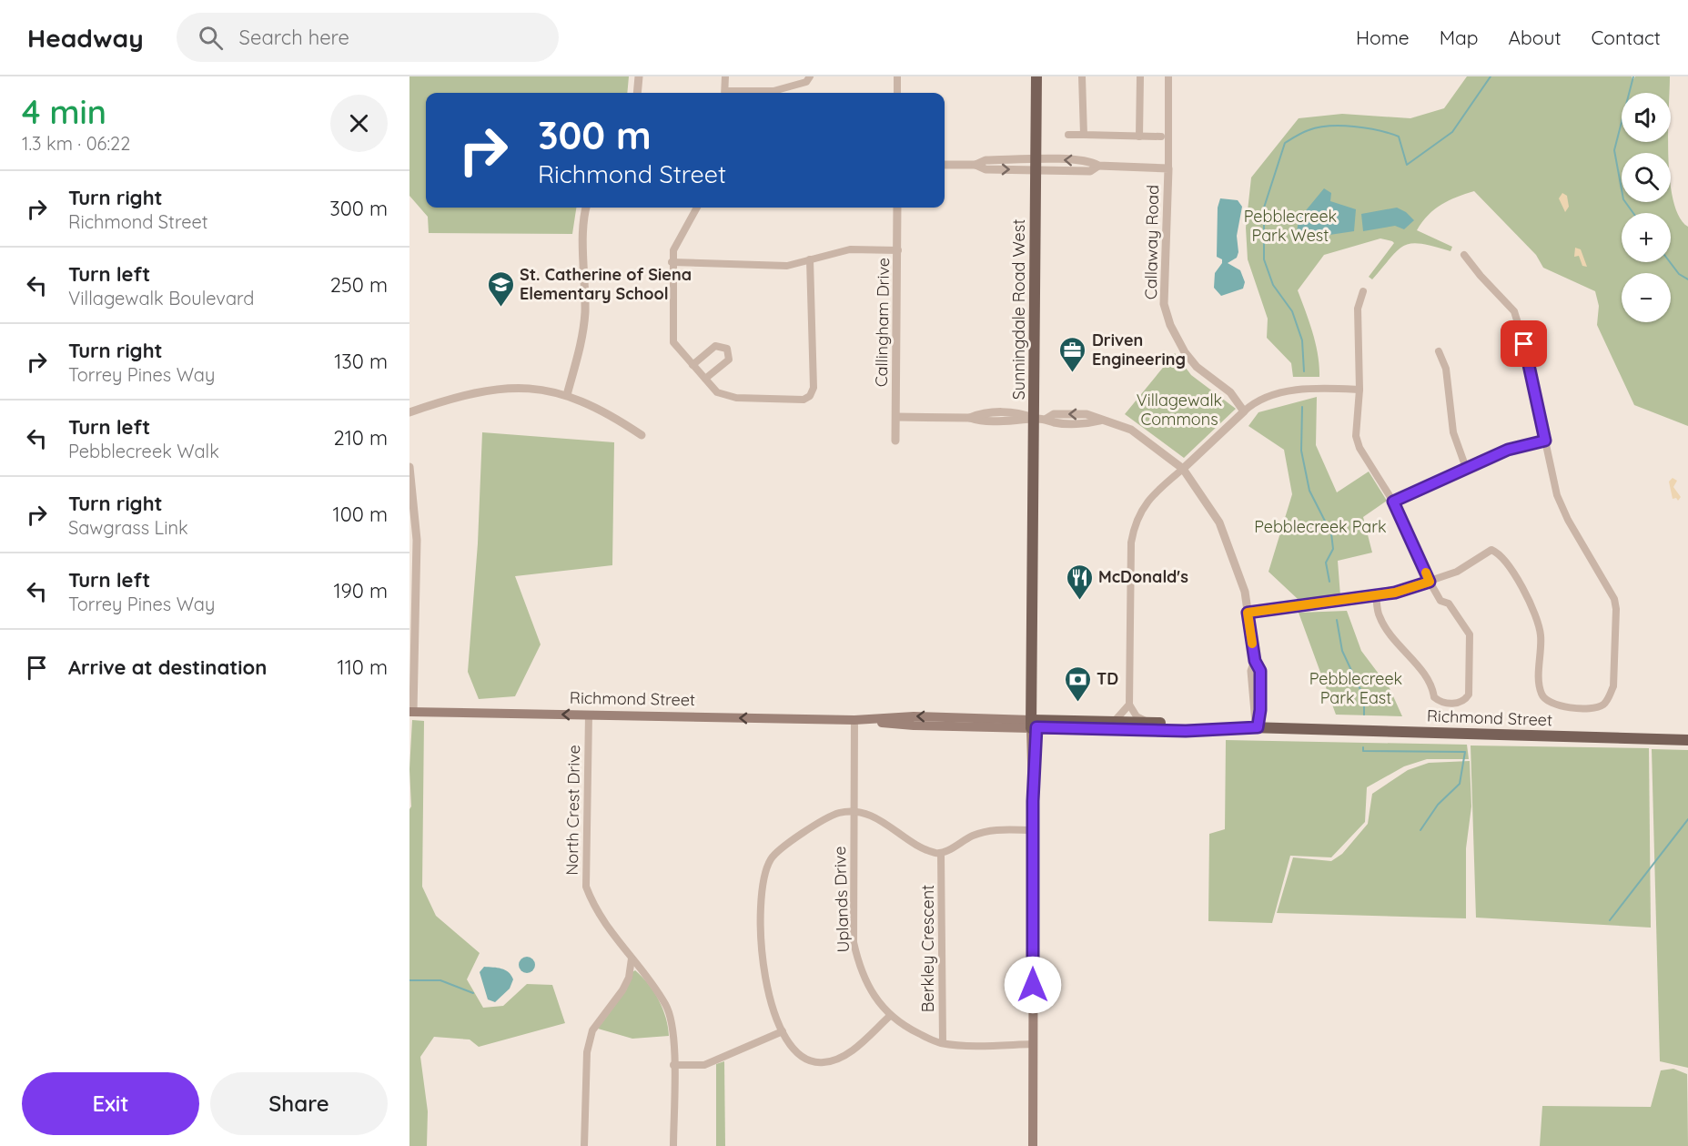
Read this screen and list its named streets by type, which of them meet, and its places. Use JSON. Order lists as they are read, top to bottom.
{
  "streets": {
    "main road": ["Sunningdale Road West", "Richmond Street"],
    "street": [
      "Callaway Road",
      "Callingham Drive",
      "North Crest Drive",
      "Uplands Drive",
      "Berkley Crescent"
    ]
  },
  "crossings": [
    ["Sunningdale Road West", "Richmond Street"],
    ["Richmond Street", "North Crest Drive"],
    ["Richmond Street", "Uplands Drive"],
    ["Uplands Drive", "Berkley Crescent"]
  ],
  "parks": [
    "Pebblecreek Park West",
    "Villagewalk Commons",
    "Pebblecreek Park",
    "Pebblecreek Park East"
  ],
  "places": {
    "school or university": ["St. Catherine of Siena Elementary School"],
    "office": ["Driven Engineering"],
    "restaurant": ["McDonald's"],
    "bank": ["TD"]
  },
  "page": {
    "header": "Headway",
    "search": "Search here",
    "nav": [
      "Home",
      "Map",
      "About",
      "Contact"
    ],
    "heading": ["4 min", "1.3 km · 06:22"],
    "map_buttons": ["+", "−"],
    "turn": ["300 m", "Richmond Street"],
    "list": [
      {
        "name": "Turn right",
        "note": "Richmond Street",
        "value": "300 m"
      },
      {
        "name": "Turn left",
        "note": "Villagewalk Boulevard",
        "value": "250 m"
      },
      {
        "name": "Turn right",
        "note": "Torrey Pines Way",
        "value": "130 m"
      },
      {
        "name": "Turn left",
        "note": "Pebblecreek Walk",
        "value": "210 m"
      },
      {
        "name": "Turn right",
        "note": "Sawgrass Link",
        "value": "100 m"
      },
      {
        "name": "Turn left",
        "note": "Torrey Pines Way",
        "value": "190 m"
      },
      {
        "name": "Arrive at destination",
        "value": "110 m"
      }
    ],
    "buttons": ["Exit", "Share"]
  }
}
